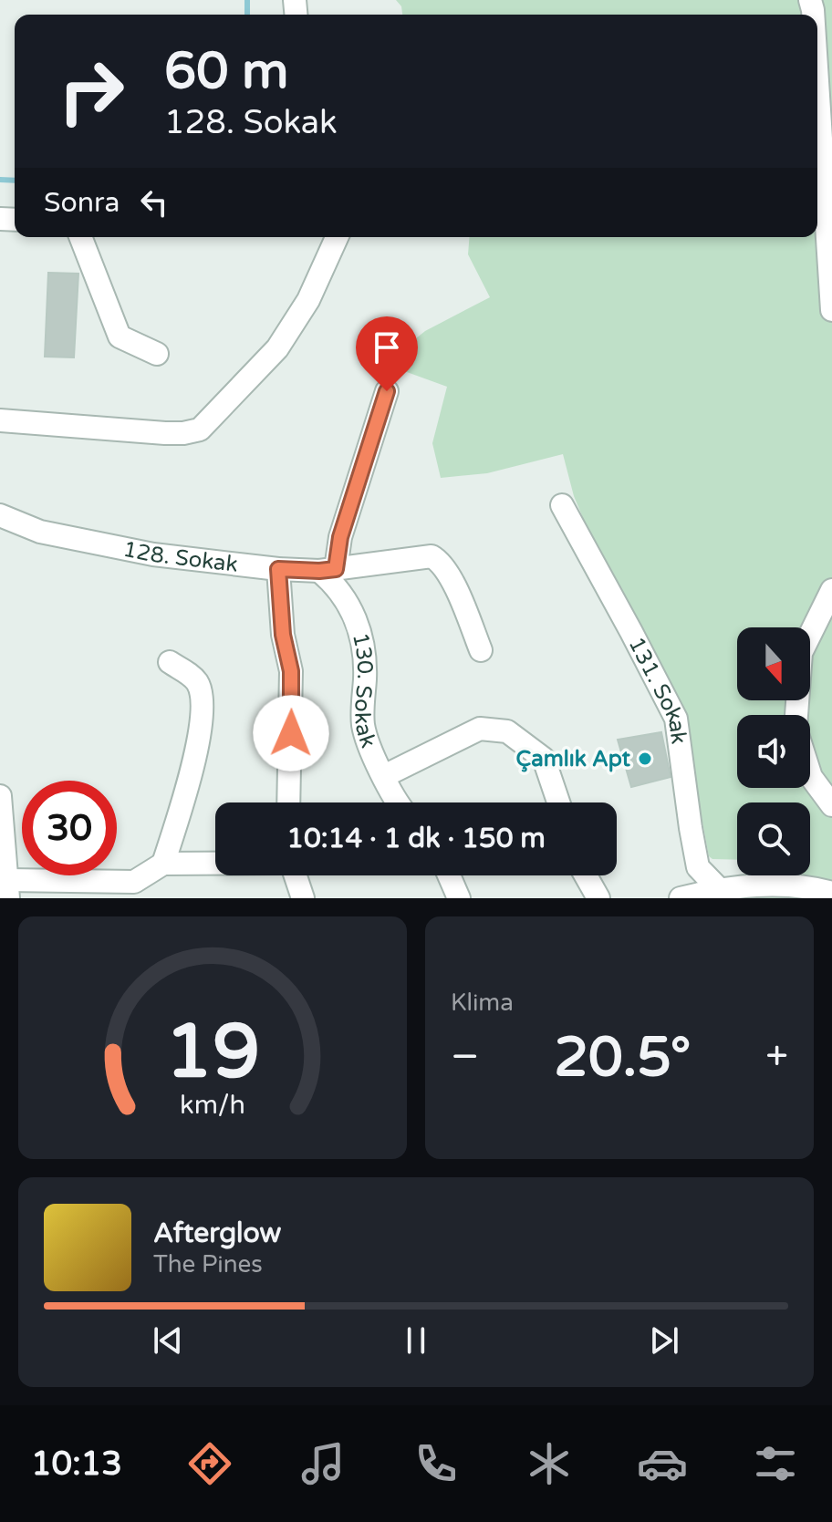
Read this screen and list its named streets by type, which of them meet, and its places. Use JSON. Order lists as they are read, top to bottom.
{
  "streets": {
    "street": ["128. Sokak", "130. Sokak", "131. Sokak"]
  },
  "crossings": [
    ["128. Sokak", "130. Sokak"]
  ],
  "places": ["Çamlık Apt"],
  "north": "bottom",
  "page": {
    "turn": ["60 m", "128. Sokak"],
    "then": "Sonra",
    "limit": "30",
    "trip": "10:14 · 1 dk · 150 m",
    "tile": "Klima",
    "heat": ["−", "20.5°", "+"],
    "song": ["Afterglow", "The Pines"],
    "tabs": "10:13",
    "gauge": ["19", "km/h"]
  }
}
